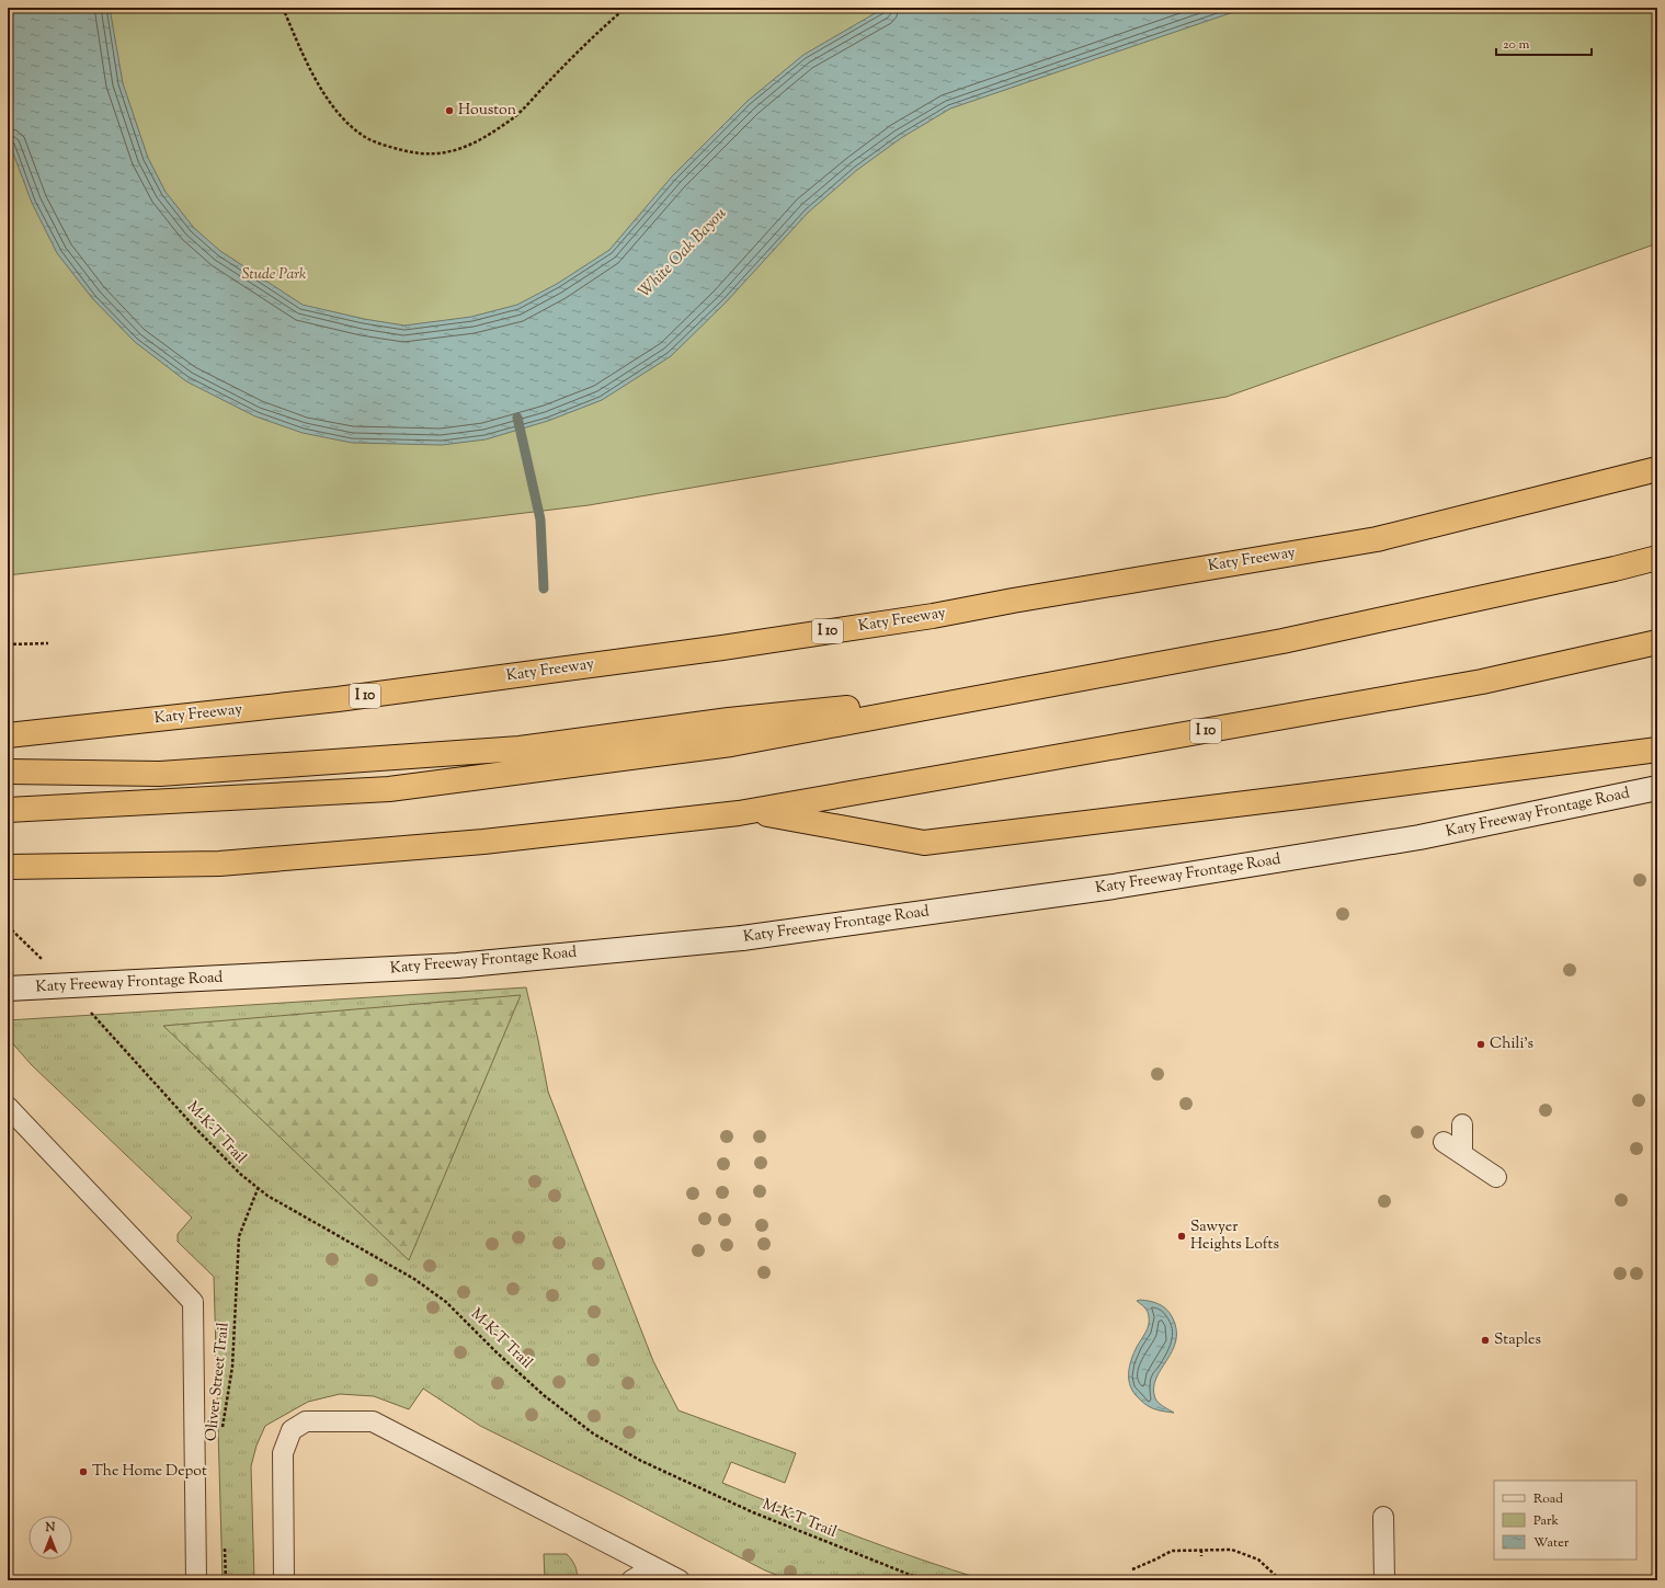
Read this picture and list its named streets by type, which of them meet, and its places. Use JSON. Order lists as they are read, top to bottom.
{
  "streets": {
    "highway": ["Katy Freeway", "I 10"],
    "main road": ["Katy Freeway Frontage Road"],
    "path": ["M-K-T Trail", "Oliver Street Trail"]
  },
  "crossings": [
    ["M-K-T Trail", "Oliver Street Trail"]
  ],
  "water": ["White Oak Bayou"],
  "parks": ["Stude Park"],
  "places": [
    "Houston",
    "Chili's",
    "Sawyer Heights Lofts",
    "Staples",
    "The Home Depot"
  ],
  "legend": ["Road", "Park", "Water"],
  "scale_bar": "20 m",
  "north": "top"
}
